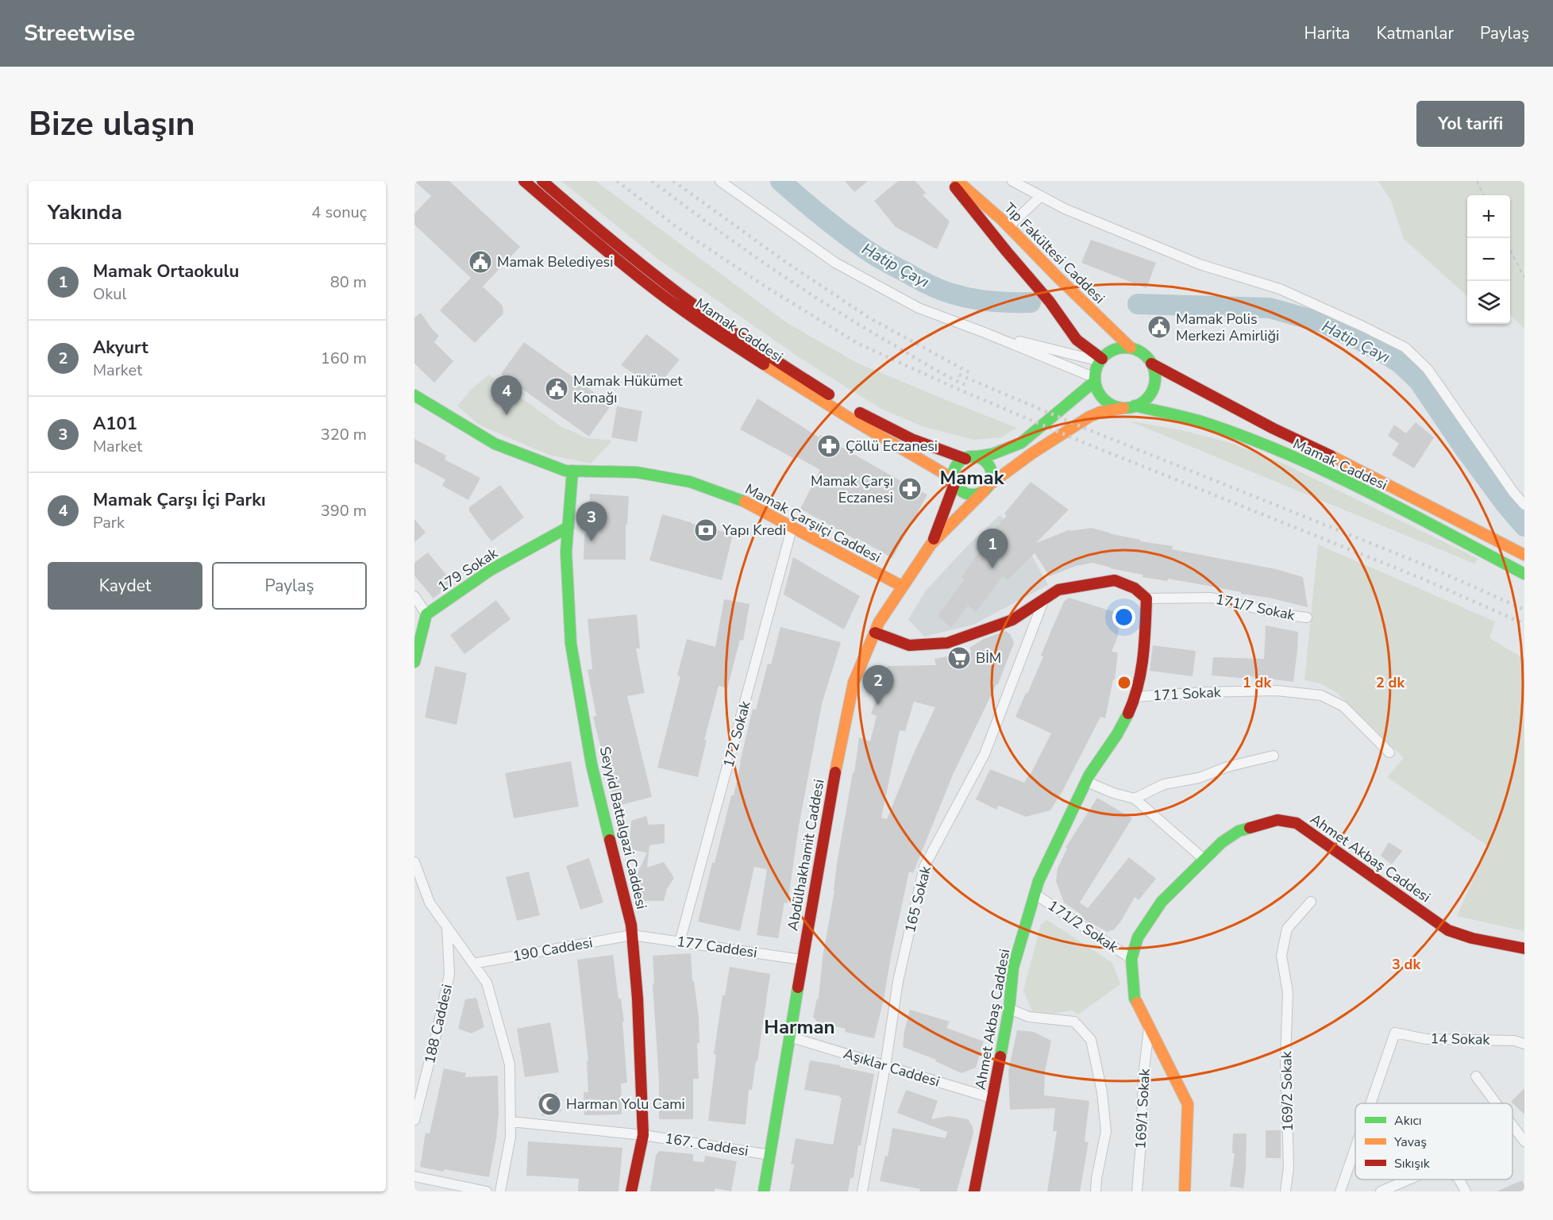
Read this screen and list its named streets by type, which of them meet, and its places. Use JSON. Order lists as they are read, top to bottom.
{
  "streets": {
    "main road": [
      "Tıp Fakültesi Caddesi",
      "Mamak Caddesi",
      "Mamak Çarşıiçi Caddesi",
      "179 Sokak",
      "Seyyid Battalgazi Caddesi",
      "Abdülhakhamit Caddesi",
      "Ahmet Akbaş Caddesi"
    ],
    "street": [
      "171/7 Sokak",
      "171 Sokak",
      "172 Sokak",
      "165 Sokak",
      "171/2 Sokak",
      "177 Caddesi",
      "190 Caddesi",
      "188 Caddesi",
      "14 Sokak",
      "Aşıklar Caddesi",
      "169/2 Sokak",
      "169/1 Sokak",
      "167. Caddesi"
    ]
  },
  "crossings": [
    ["Tıp Fakültesi Caddesi", "Mamak Caddesi"],
    ["Mamak Caddesi", "Abdülhakhamit Caddesi"],
    ["Mamak Çarşıiçi Caddesi", "172 Sokak"],
    ["Mamak Çarşıiçi Caddesi", "Seyyid Battalgazi Caddesi"],
    ["Mamak Çarşıiçi Caddesi", "Abdülhakhamit Caddesi"],
    ["179 Sokak", "Seyyid Battalgazi Caddesi"],
    ["171/7 Sokak", "Ahmet Akbaş Caddesi"],
    ["171 Sokak", "Ahmet Akbaş Caddesi"],
    ["172 Sokak", "177 Caddesi"],
    ["Seyyid Battalgazi Caddesi", "177 Caddesi"],
    ["Seyyid Battalgazi Caddesi", "190 Caddesi"],
    ["Seyyid Battalgazi Caddesi", "167. Caddesi"],
    ["Abdülhakhamit Caddesi", "177 Caddesi"],
    ["Abdülhakhamit Caddesi", "Aşıklar Caddesi"],
    ["Abdülhakhamit Caddesi", "167. Caddesi"],
    ["Ahmet Akbaş Caddesi", "171/2 Sokak"],
    ["Ahmet Akbaş Caddesi", "Aşıklar Caddesi"],
    ["Ahmet Akbaş Caddesi", "169/1 Sokak"],
    ["165 Sokak", "Aşıklar Caddesi"],
    ["177 Caddesi", "190 Caddesi"]
  ],
  "districts": ["Mamak", "Harman"],
  "water": ["Hatip Çayı"],
  "places": {
    "public building": ["Mamak Belediyesi", "Mamak Polis Merkezi Amirliği", "Mamak Hükümet Konağı"],
    "pharmacy": ["Çöllü Eczanesi", "Mamak Çarşı Eczanesi"],
    "bank": ["Yapı Kredi"],
    "supermarket": ["BİM"],
    "mosque": ["Harman Yolu Cami"]
  },
  "legend": ["Akıcı", "Yavaş", "Sıkışık"],
  "page": {
    "header": "Streetwise",
    "nav": ["Harita", "Katmanlar", "Paylaş"],
    "buttons": [
      "Yol tarifi",
      ["Kaydet", "Paylaş"]
    ],
    "title": "Bize ulaşın",
    "heading": ["Yakında", "4 sonuç"],
    "map_buttons": ["+", "−"],
    "list": [
      {
        "mark": "1",
        "name": "Mamak Ortaokulu",
        "note": "Okul",
        "value": "80 m"
      },
      {
        "mark": "2",
        "name": "Akyurt",
        "note": "Market",
        "value": "160 m"
      },
      {
        "mark": "3",
        "name": "A101",
        "note": "Market",
        "value": "320 m"
      },
      {
        "mark": "4",
        "name": "Mamak Çarşı İçi Parkı",
        "note": "Park",
        "value": "390 m"
      }
    ],
    "pins": [
      "4",
      "3",
      "1",
      "2"
    ]
  },
  "rings": ["1 dk", "2 dk", "3 dk"]
}
